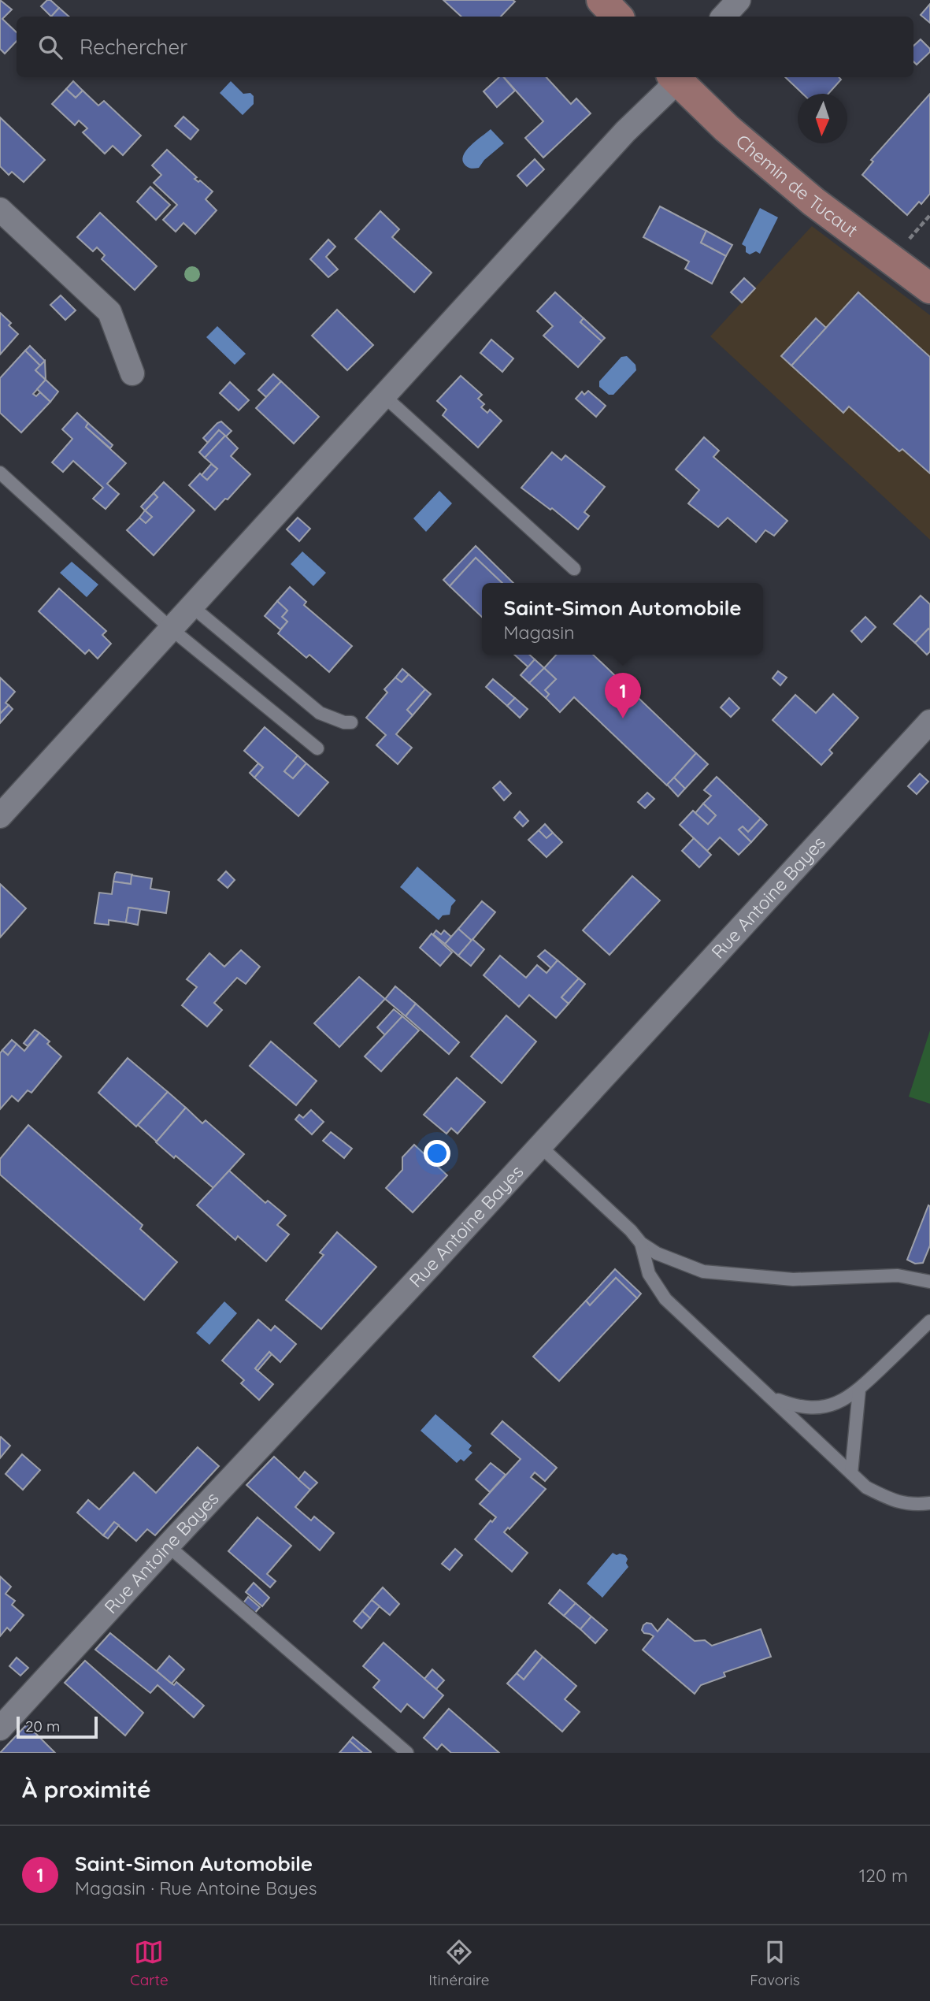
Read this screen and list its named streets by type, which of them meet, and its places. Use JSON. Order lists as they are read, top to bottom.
{
  "streets": {
    "main road": ["Chemin de Tucaut"],
    "street": ["Rue Antoine Bayes"]
  },
  "scale_bar": "20 m",
  "north": "bottom",
  "page": {
    "search": "Rechercher",
    "popup": ["Saint-Simon Automobile", "Magasin"],
    "pins": "1",
    "scale": "20 m",
    "heading": "À proximité",
    "list": [
      {
        "mark": "1",
        "name": "Saint-Simon Automobile",
        "note": "Magasin · Rue Antoine Bayes",
        "value": "120 m"
      }
    ],
    "nav": ["Carte", "Itinéraire", "Favoris"]
  }
}
